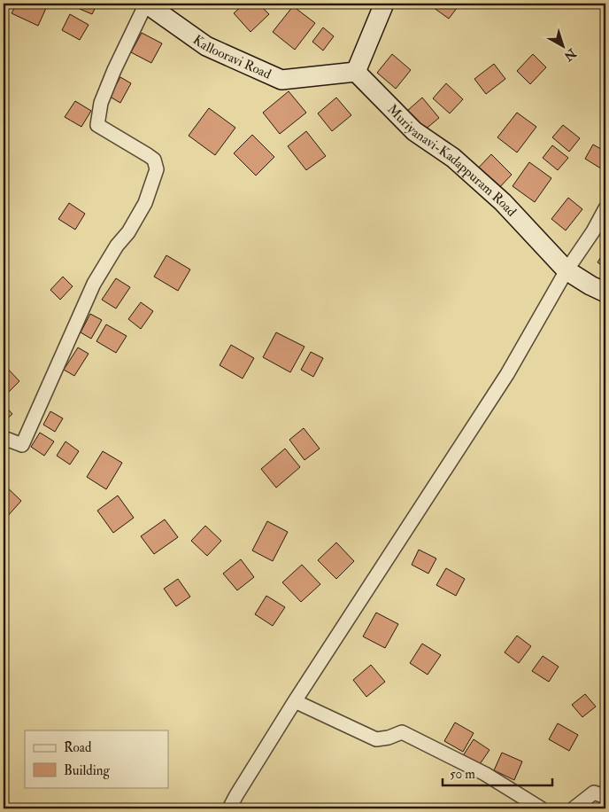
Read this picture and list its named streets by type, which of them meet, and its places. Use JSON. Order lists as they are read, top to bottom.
{
  "streets": {
    "main road": ["Kallooravi Road", "Muriyanavi-Kadappuram Road"]
  },
  "crossings": [
    ["Kallooravi Road", "Muriyanavi-Kadappuram Road"]
  ],
  "legend": ["Road", "Building"],
  "scale_bar": "50 m",
  "north": "bottom right"
}
